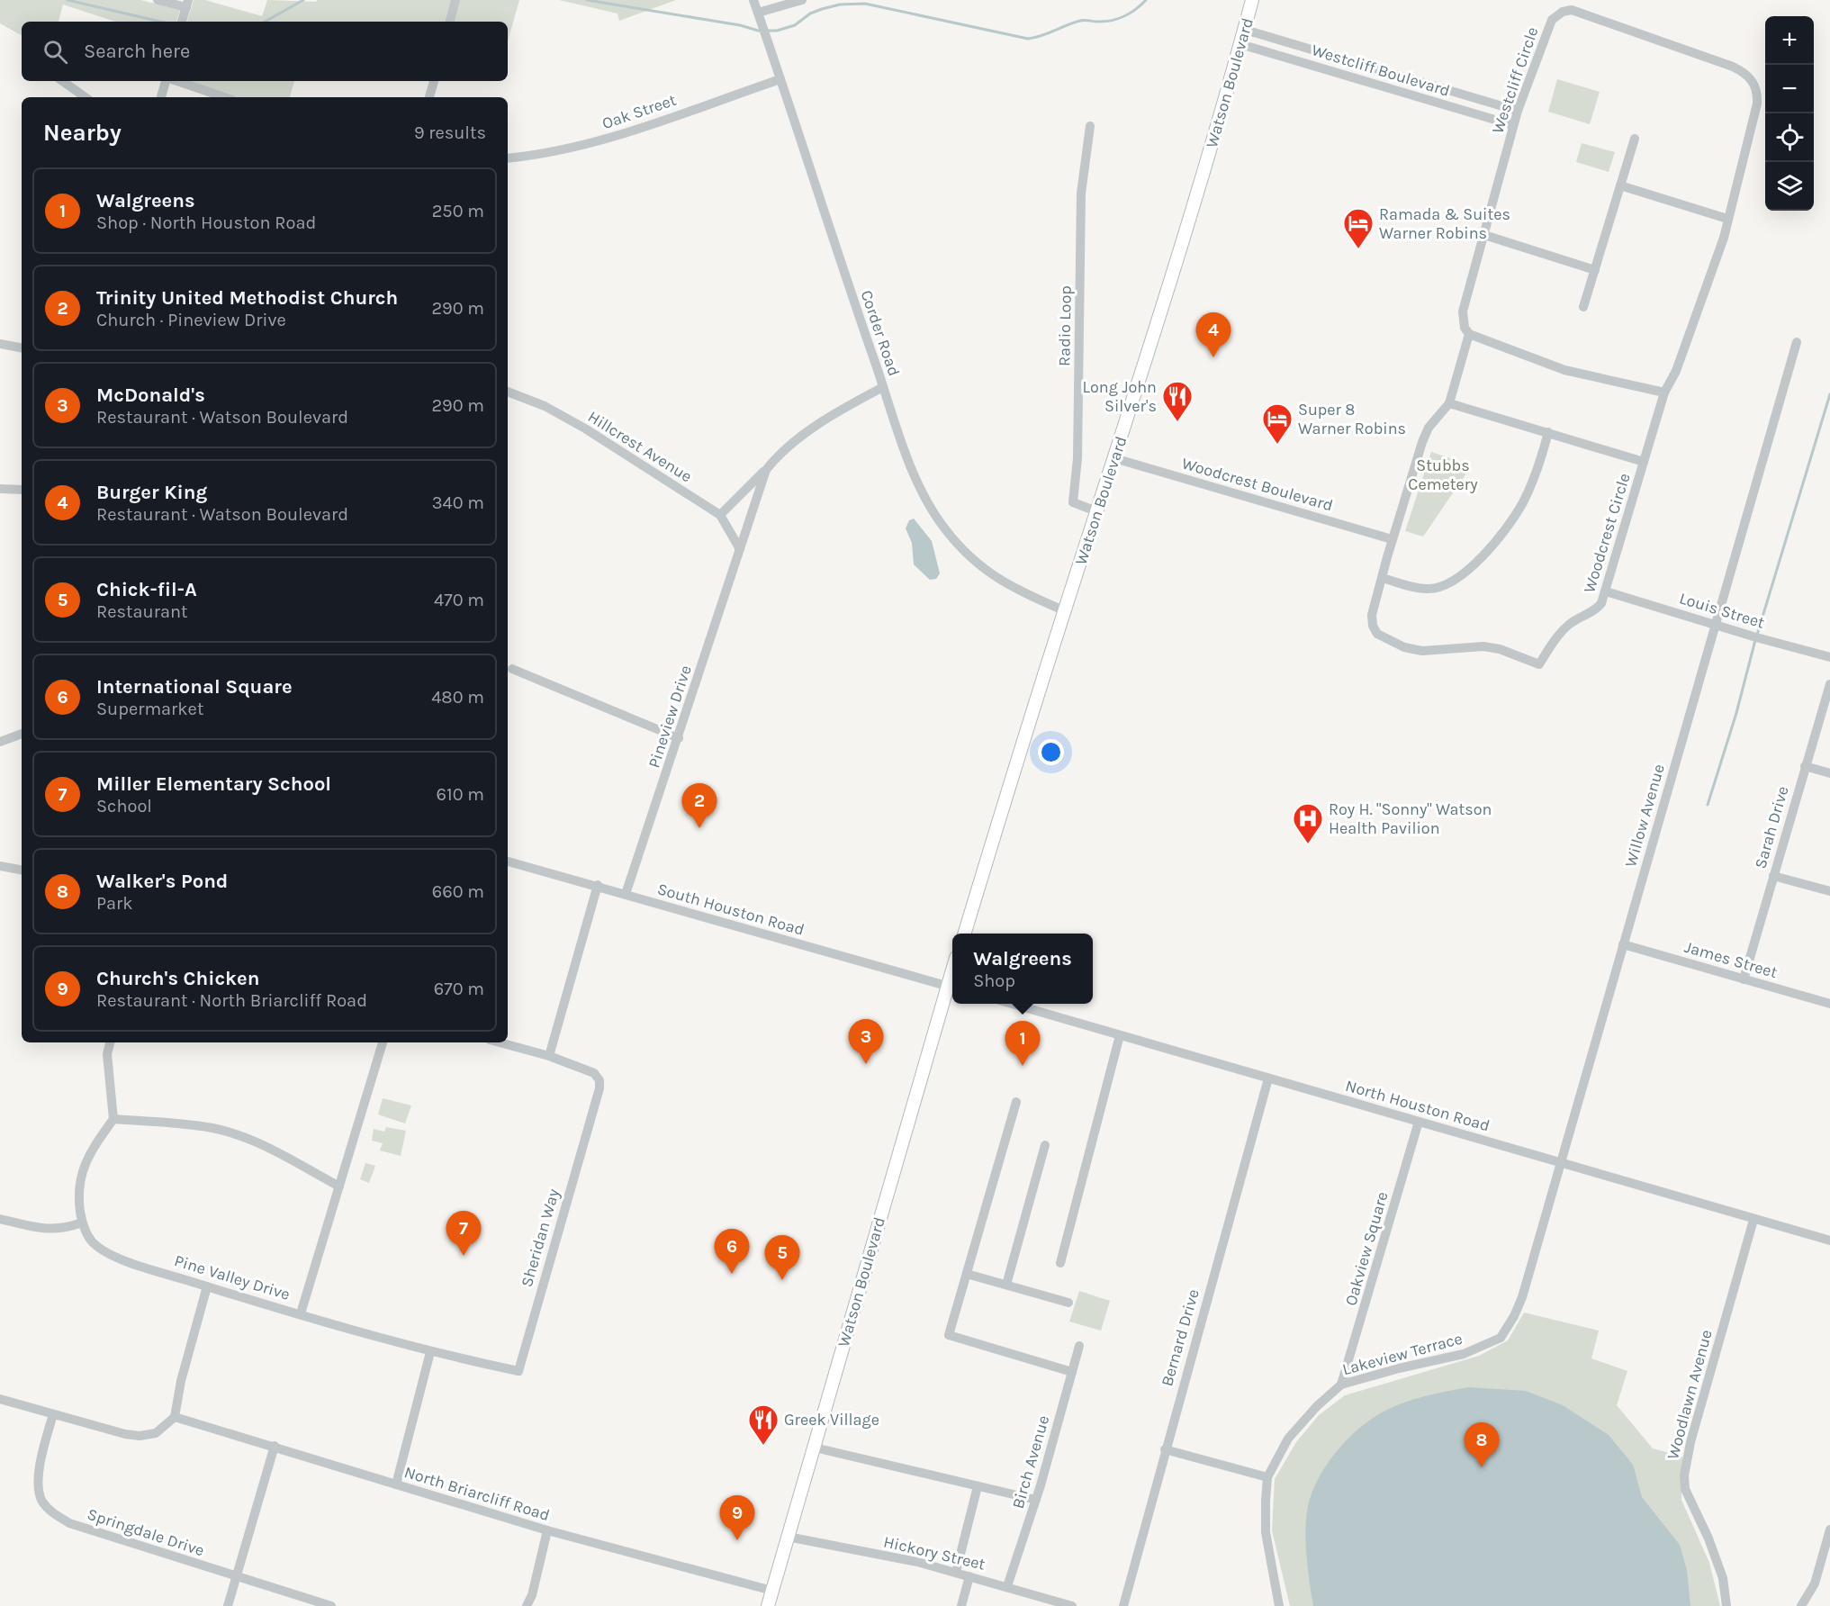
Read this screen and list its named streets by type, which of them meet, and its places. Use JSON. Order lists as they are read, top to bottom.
{
  "streets": {
    "main road": ["Watson Boulevard"],
    "street": [
      "Westcliff Boulevard",
      "Westcliff Circle",
      "Oak Street",
      "Radio Loop",
      "Corder Road",
      "Hillcrest Avenue",
      "Woodcrest Boulevard",
      "Woodcrest Circle",
      "Louis Street",
      "Pineview Drive",
      "Willow Avenue",
      "Sarah Drive",
      "South Houston Road",
      "James Street",
      "North Houston Road",
      "Sheridan Way",
      "Oakview Square",
      "Pine Valley Drive",
      "Bernard Drive",
      "Lakeview Terrace",
      "Woodlawn Avenue",
      "Birch Avenue",
      "North Briarcliff Road",
      "Springdale Drive",
      "Hickory Street"
    ]
  },
  "crossings": [
    ["Westcliff Boulevard", "Westcliff Circle"],
    ["Westcliff Boulevard", "Watson Boulevard"],
    ["Westcliff Circle", "Woodcrest Circle"],
    ["Watson Boulevard", "Radio Loop"],
    ["Watson Boulevard", "Corder Road"],
    ["Watson Boulevard", "Woodcrest Boulevard"],
    ["Watson Boulevard", "South Houston Road"],
    ["Watson Boulevard", "North Briarcliff Road"],
    ["Watson Boulevard", "Hickory Street"],
    ["Oak Street", "Corder Road"],
    ["Hillcrest Avenue", "Pineview Drive"],
    ["Woodcrest Boulevard", "Woodcrest Circle"],
    ["Woodcrest Circle", "Louis Street"],
    ["Louis Street", "Willow Avenue"],
    ["Pineview Drive", "South Houston Road"],
    ["Willow Avenue", "James Street"],
    ["Willow Avenue", "North Houston Road"],
    ["Willow Avenue", "Lakeview Terrace"],
    ["Sarah Drive", "James Street"],
    ["North Houston Road", "Oakview Square"],
    ["North Houston Road", "Bernard Drive"],
    ["North Houston Road", "Woodlawn Avenue"],
    ["Oakview Square", "Lakeview Terrace"],
    ["Birch Avenue", "Hickory Street"]
  ],
  "parks": ["Stubbs Cemetery"],
  "places": {
    "hotel": ["Ramada & Suites Warner Robins", "Super 8 Warner Robins"],
    "restaurant": ["Long John Silver's", "Greek Village"],
    "hospital": ["Roy H. \"Sonny\" Watson Health Pavilion"]
  },
  "page": {
    "map_buttons": ["+", "−"],
    "search": "Search here",
    "heading": ["Nearby", "9 results"],
    "list": [
      {
        "mark": "1",
        "name": "Walgreens",
        "note": "Shop · North Houston Road",
        "value": "250 m"
      },
      {
        "mark": "2",
        "name": "Trinity United Methodist Church",
        "note": "Church · Pineview Drive",
        "value": "290 m"
      },
      {
        "mark": "3",
        "name": "McDonald's",
        "note": "Restaurant · Watson Boulevard",
        "value": "290 m"
      },
      {
        "mark": "4",
        "name": "Burger King",
        "note": "Restaurant · Watson Boulevard",
        "value": "340 m"
      },
      {
        "mark": "5",
        "name": "Chick-fil-A",
        "note": "Restaurant",
        "value": "470 m"
      },
      {
        "mark": "6",
        "name": "International Square",
        "note": "Supermarket",
        "value": "480 m"
      },
      {
        "mark": "7",
        "name": "Miller Elementary School",
        "note": "School",
        "value": "610 m"
      },
      {
        "mark": "8",
        "name": "Walker's Pond",
        "note": "Park",
        "value": "660 m"
      },
      {
        "mark": "9",
        "name": "Church's Chicken",
        "note": "Restaurant · North Briarcliff Road",
        "value": "670 m"
      }
    ],
    "pins": [
      "4",
      "2",
      "3",
      "1",
      "7",
      "6",
      "5",
      "8",
      "9"
    ],
    "popup": ["Walgreens", "Shop"]
  }
}
